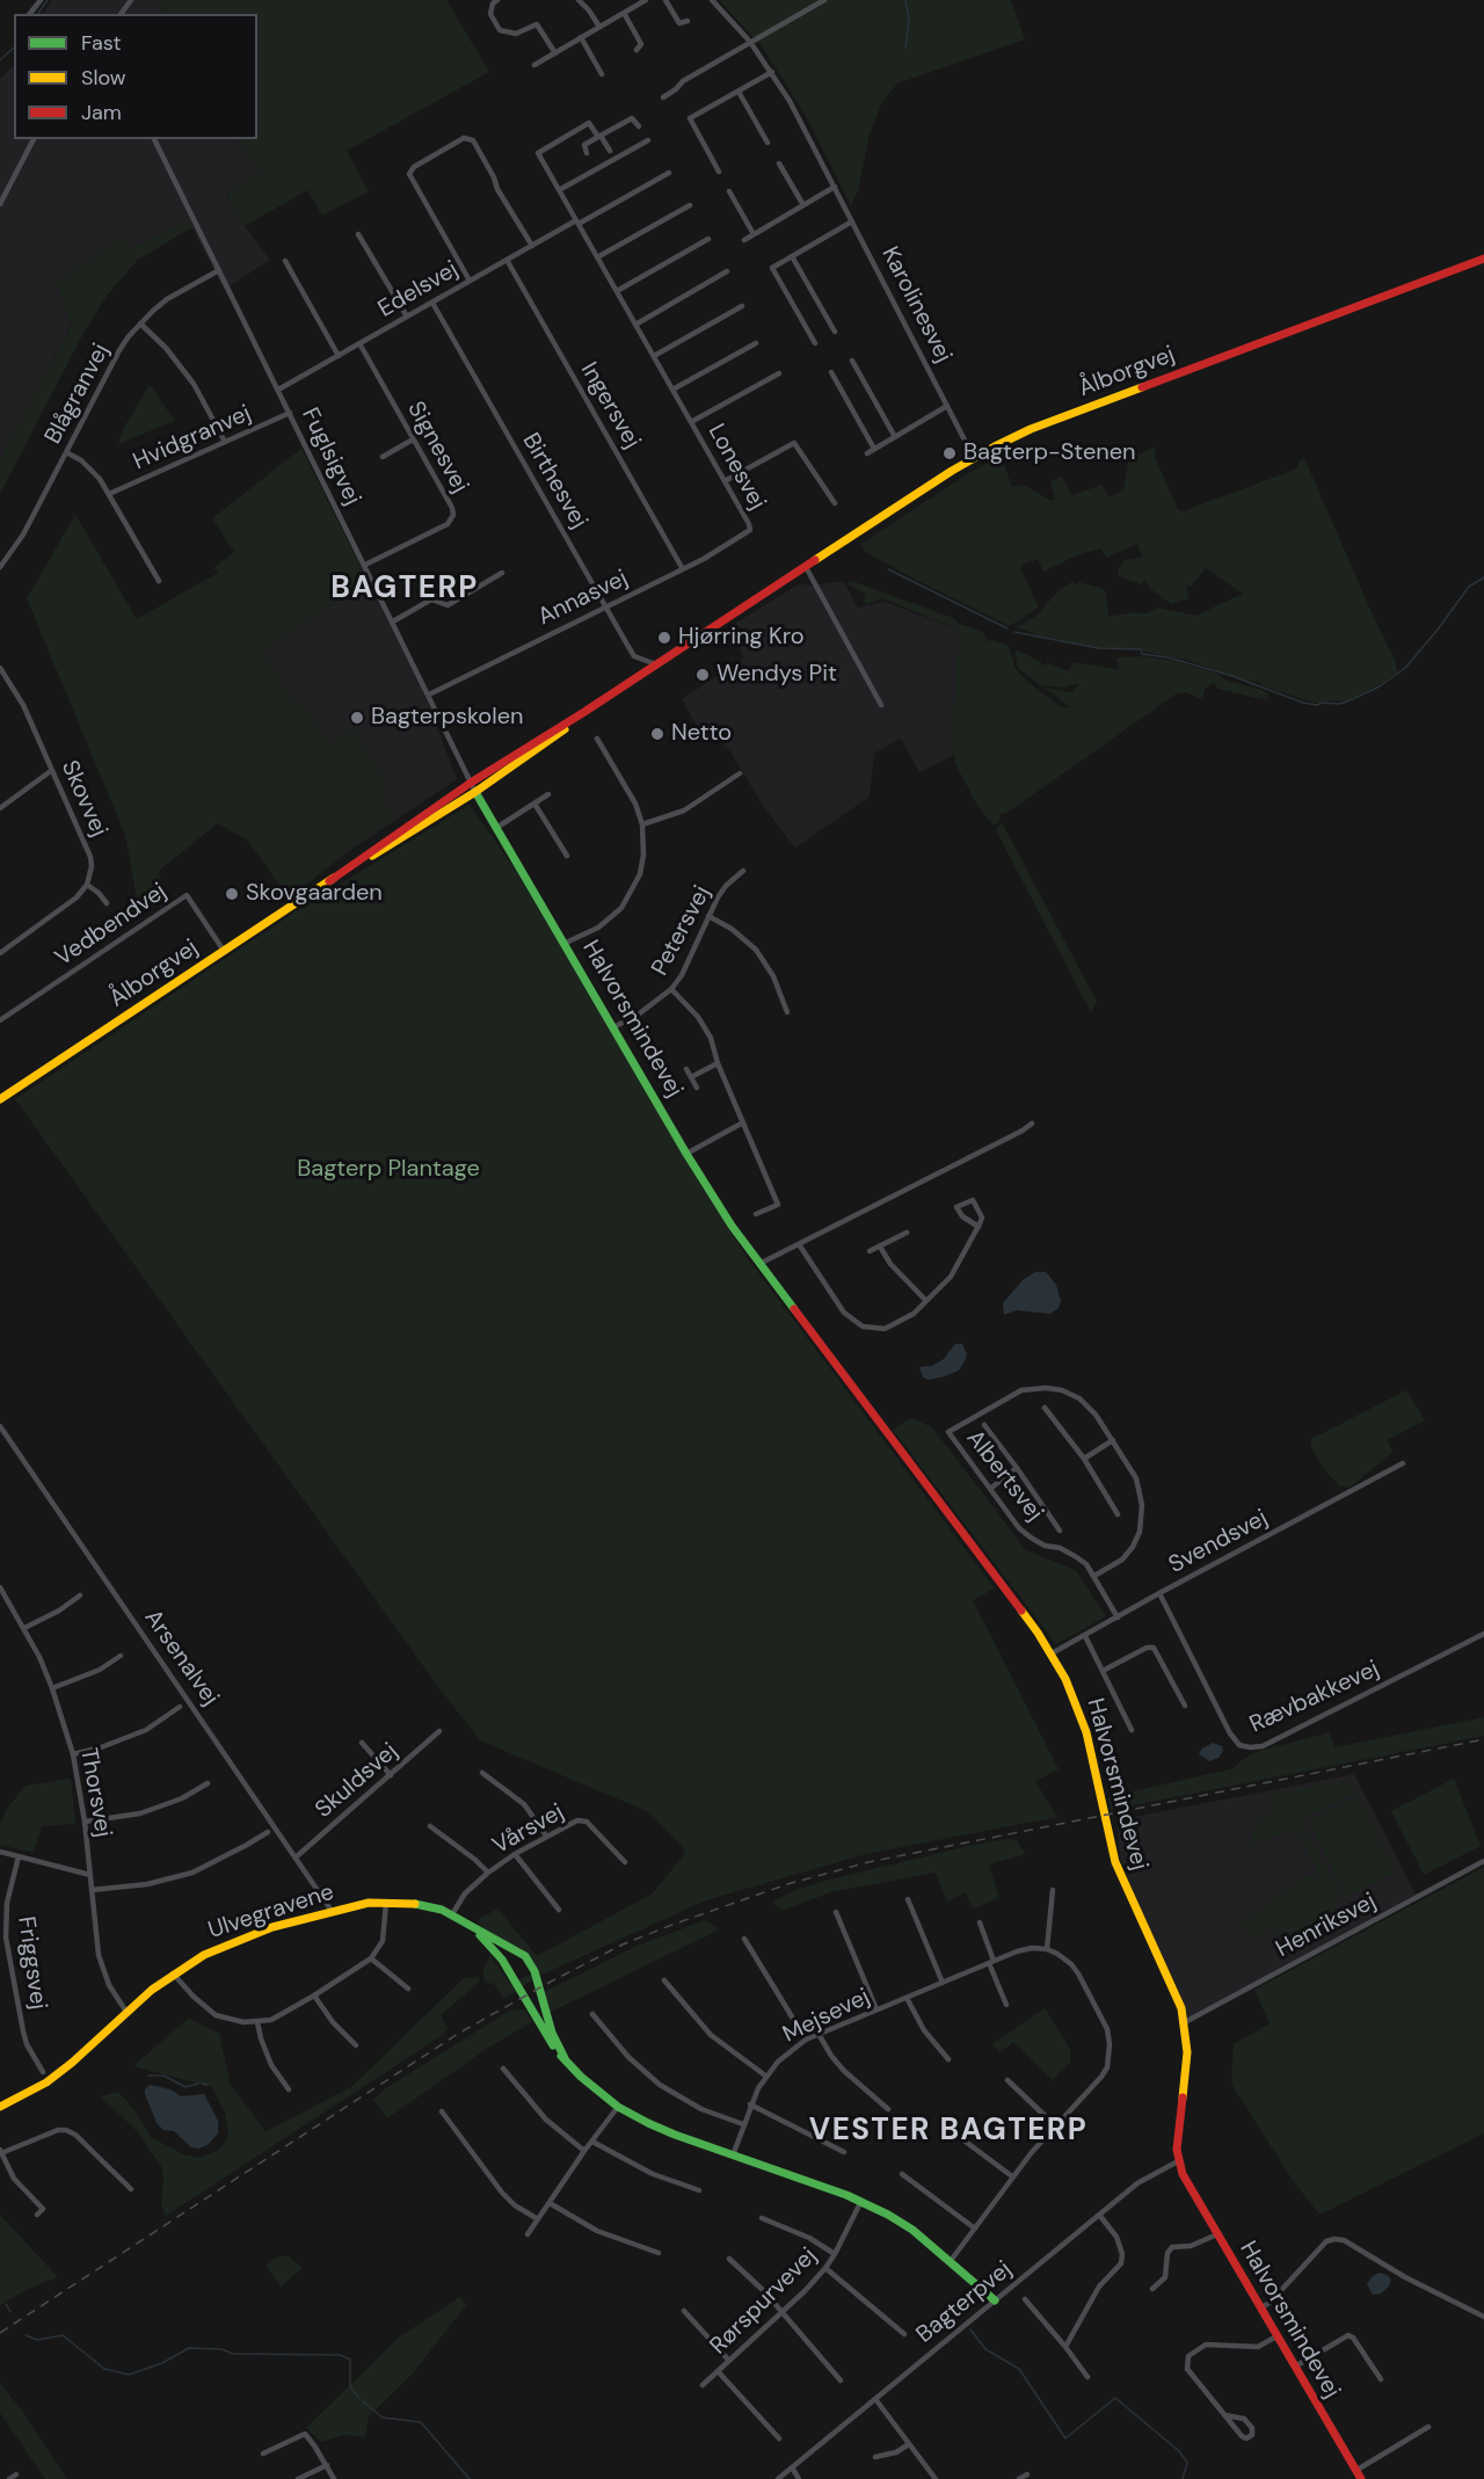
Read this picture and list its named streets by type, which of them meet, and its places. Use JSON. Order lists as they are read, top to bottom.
{
  "streets": {
    "street": [
      "Edelsvej",
      "Karolinesvej",
      "Ålborgvej",
      "Blågranvej",
      "Ingersvej",
      "Hvidgranvej",
      "Signesvej",
      "Fuglsigvej",
      "Lonesvej",
      "Birthesvej",
      "Annasvej",
      "Skovvej",
      "Vedbendvej",
      "Petersvej",
      "Halvorsmindevej",
      "Albertsvej",
      "Svendsvej",
      "Arsenalvej",
      "Rævbakkevej",
      "Skuldsvej",
      "Thorsvej",
      "Vårsvej",
      "Ulvegravene",
      "Henriksvej",
      "Friggsvej",
      "Mejsevej",
      "Rørspurvevej",
      "Bagterpvej"
    ]
  },
  "crossings": [
    ["Edelsvej", "Ingersvej"],
    ["Edelsvej", "Signesvej"],
    ["Edelsvej", "Fuglsigvej"],
    ["Edelsvej", "Lonesvej"],
    ["Edelsvej", "Birthesvej"],
    ["Karolinesvej", "Ålborgvej"],
    ["Ålborgvej", "Fuglsigvej"],
    ["Ålborgvej", "Birthesvej"],
    ["Ålborgvej", "Vedbendvej"],
    ["Ålborgvej", "Halvorsmindevej"],
    ["Blågranvej", "Fuglsigvej"],
    ["Ingersvej", "Annasvej"],
    ["Hvidgranvej", "Fuglsigvej"],
    ["Signesvej", "Fuglsigvej"],
    ["Fuglsigvej", "Annasvej"],
    ["Fuglsigvej", "Halvorsmindevej"],
    ["Lonesvej", "Annasvej"],
    ["Birthesvej", "Annasvej"],
    ["Petersvej", "Halvorsmindevej"],
    ["Halvorsmindevej", "Svendsvej"],
    ["Halvorsmindevej", "Henriksvej"],
    ["Halvorsmindevej", "Bagterpvej"],
    ["Albertsvej", "Svendsvej"],
    ["Svendsvej", "Rævbakkevej"],
    ["Arsenalvej", "Skuldsvej"],
    ["Arsenalvej", "Ulvegravene"],
    ["Thorsvej", "Ulvegravene"],
    ["Vårsvej", "Ulvegravene"],
    ["Ulvegravene", "Mejsevej"],
    ["Ulvegravene", "Rørspurvevej"],
    ["Ulvegravene", "Bagterpvej"]
  ],
  "districts": ["BAGTERP", "VESTER BAGTERP"],
  "parks": ["Bagterp Plantage"],
  "places": [
    "Bagterp-Stenen",
    "Hjørring Kro",
    "Wendys Pit",
    "Bagterpskolen",
    "Netto",
    "Skovgaarden"
  ],
  "legend": ["Fast", "Slow", "Jam"]
}
